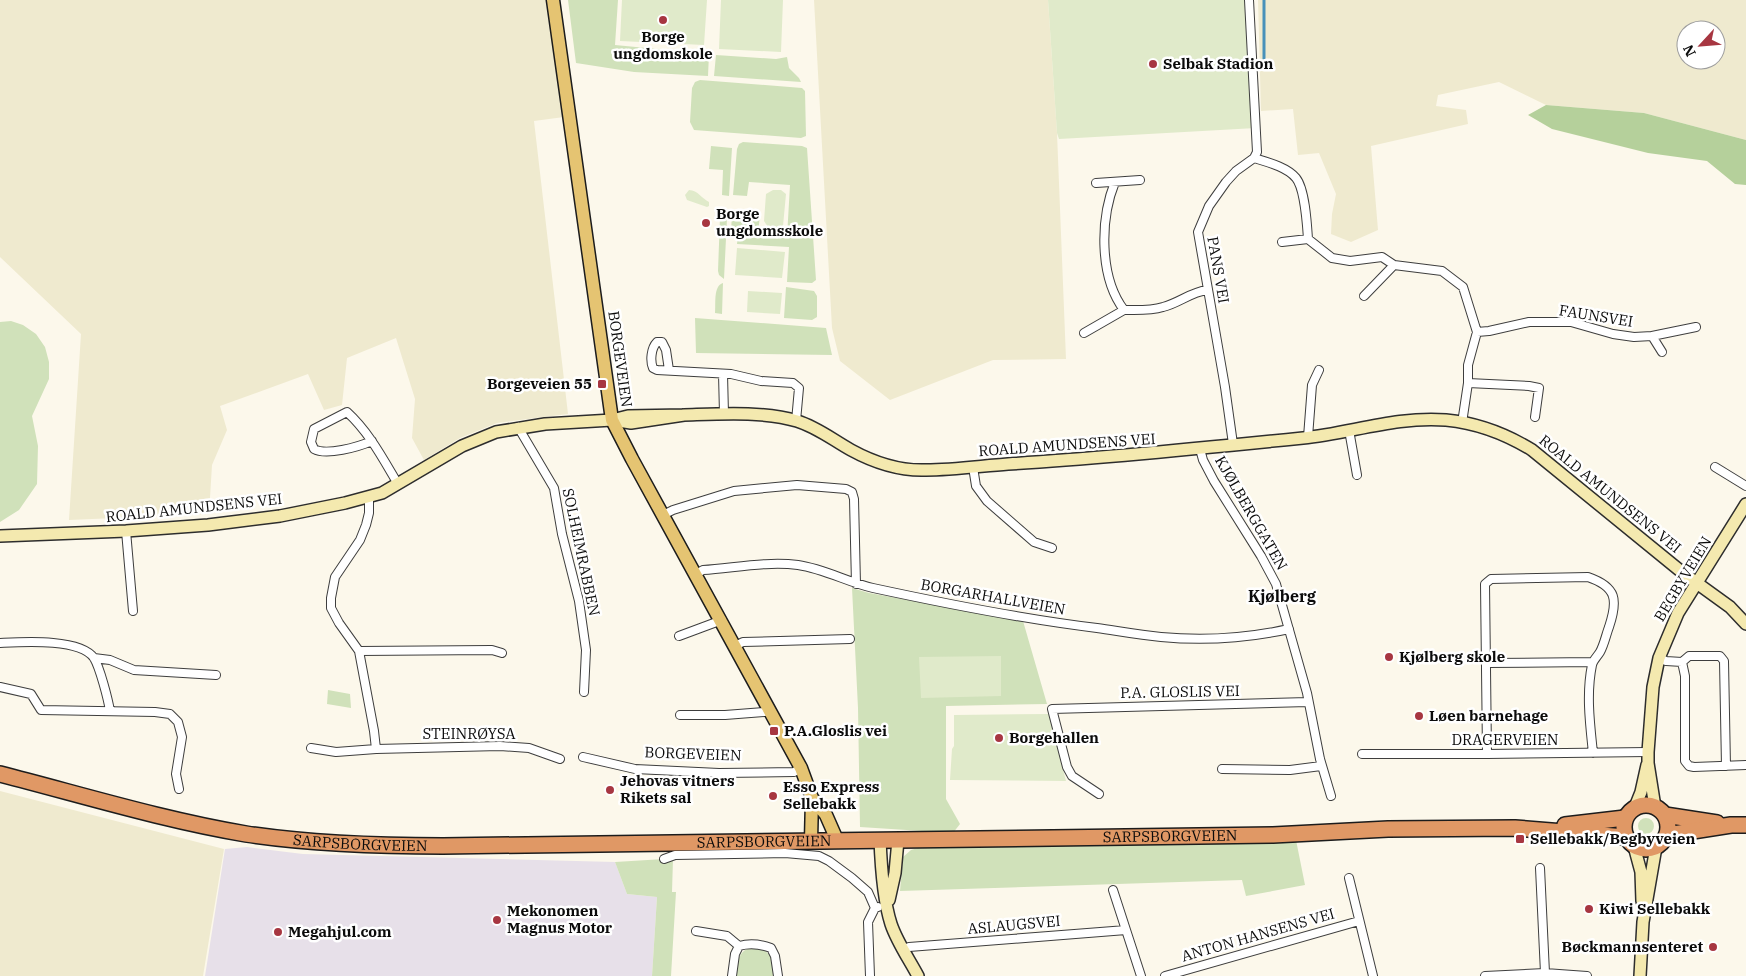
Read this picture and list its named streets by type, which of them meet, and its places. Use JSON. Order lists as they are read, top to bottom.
{
  "streets": {
    "highway": ["SARPSBORGVEIEN"],
    "main road": ["BORGEVEIEN"],
    "street": [
      "PANS VEI",
      "FAUNSVEI",
      "ROALD AMUNDSENS VEI",
      "KJØLBERGGATEN",
      "SOLHEIMRABBEN",
      "BEGBYVEIEN",
      "BORGARHALLVEIEN",
      "P.A. GLOSLIS VEI",
      "STEINRØYSA",
      "DRAGERVEIEN",
      "ASLAUGSVEI",
      "ANTON HANSENS VEI"
    ]
  },
  "crossings": [
    ["PANS VEI", "ROALD AMUNDSENS VEI"],
    ["BORGEVEIEN", "ROALD AMUNDSENS VEI"],
    ["BORGEVEIEN", "BORGARHALLVEIEN"],
    ["BORGEVEIEN", "SARPSBORGVEIEN"],
    ["ROALD AMUNDSENS VEI", "KJØLBERGGATEN"],
    ["ROALD AMUNDSENS VEI", "SOLHEIMRABBEN"],
    ["ROALD AMUNDSENS VEI", "BEGBYVEIEN"],
    ["KJØLBERGGATEN", "BORGARHALLVEIEN"],
    ["KJØLBERGGATEN", "P.A. GLOSLIS VEI"],
    ["BEGBYVEIEN", "DRAGERVEIEN"],
    ["BEGBYVEIEN", "SARPSBORGVEIEN"]
  ],
  "districts": ["Kjølberg"],
  "places": {
    "other": [
      "Borge ungdomskole",
      "Selbak Stadion",
      "Borge ungdomsskole",
      "Kjølberg skole",
      "Løen barnehage",
      "Borgehallen",
      "Jehovas vitners Rikets sal",
      "Esso Express Sellebakk",
      "Kiwi Sellebakk",
      "Mekonomen Magnus Motor",
      "Megahjul.com",
      "Bøckmannsenteret"
    ],
    "transit": ["Borgeveien 55", "P.A.Gloslis vei", "Sellebakk/Begbyveien"]
  },
  "north": "bottom left"
}
